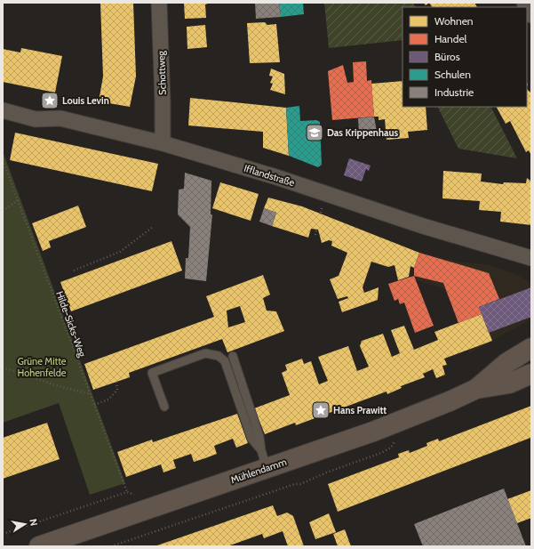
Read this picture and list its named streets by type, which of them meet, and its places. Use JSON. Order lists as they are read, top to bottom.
{
  "streets": {
    "main road": ["Mühlendamm"],
    "street": ["Schottweg", "Ifflandstraße"],
    "path": ["Hilde-Sicks-Weg"]
  },
  "crossings": [
    ["Schottweg", "Ifflandstraße"]
  ],
  "parks": ["Grüne Mitte Hohenfelde"],
  "places": {
    "place": ["Louis Levin", "Hans Prawitt"],
    "school or university": ["Das Krippenhaus"]
  },
  "legend": [
    "Wohnen",
    "Handel",
    "Büros",
    "Schulen",
    "Industrie"
  ],
  "north": "right"
}
